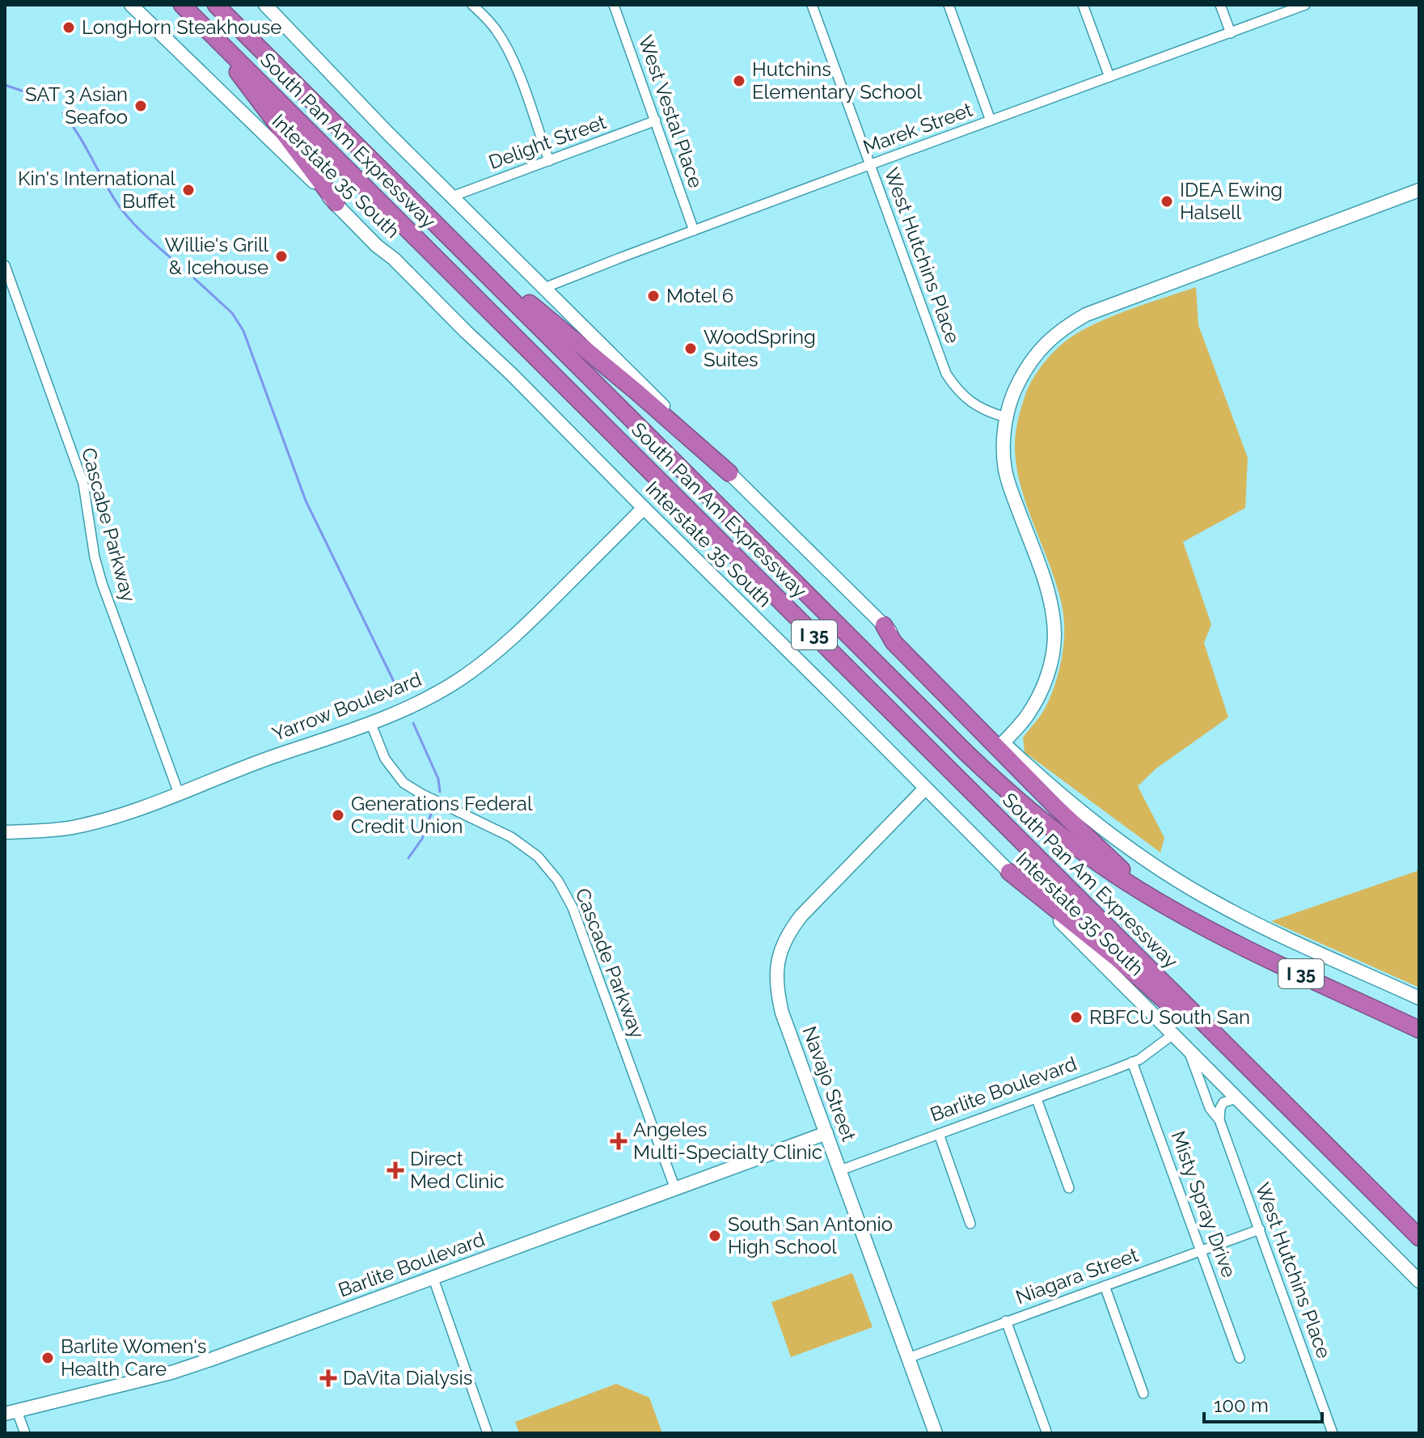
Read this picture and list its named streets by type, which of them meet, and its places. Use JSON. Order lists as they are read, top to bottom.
{
  "streets": {
    "highway": ["South Pan Am Expressway", "I 35"],
    "main road": [
      "Interstate 35 South",
      "Yarrow Boulevard",
      "Navajo Street",
      "Barlite Boulevard"
    ],
    "street": [
      "West Vestal Place",
      "Marek Street",
      "Delight Street",
      "West Hutchins Place",
      "Cascabe Parkway",
      "Cascade Parkway",
      "Misty Spray Drive",
      "Niagara Street"
    ]
  },
  "crossings": [
    ["West Vestal Place", "Marek Street"],
    ["West Vestal Place", "Delight Street"],
    ["Marek Street", "West Hutchins Place"],
    ["Interstate 35 South", "West Hutchins Place"],
    ["Interstate 35 South", "Yarrow Boulevard"],
    ["Interstate 35 South", "Navajo Street"],
    ["Interstate 35 South", "Barlite Boulevard"],
    ["West Hutchins Place", "Niagara Street"],
    ["Cascabe Parkway", "Yarrow Boulevard"],
    ["Yarrow Boulevard", "Cascade Parkway"],
    ["Cascade Parkway", "Barlite Boulevard"],
    ["Navajo Street", "Barlite Boulevard"],
    ["Navajo Street", "Niagara Street"],
    ["Barlite Boulevard", "Misty Spray Drive"],
    ["Misty Spray Drive", "Niagara Street"]
  ],
  "places": {
    "other": [
      "LongHorn Steakhouse",
      "Hutchins Elementary School",
      "SAT 3 Asian Seafoo",
      "Kin's International Buffet",
      "IDEA Ewing Halsell",
      "Willie's Grill & Icehouse",
      "Motel 6",
      "WoodSpring Suites",
      "Generations Federal Credit Union",
      "RBFCU South San",
      "South San Antonio High School",
      "Barlite Women's Health Care"
    ],
    "health": ["Angeles Multi-Specialty Clinic", "Direct Med Clinic", "DaVita Dialysis"]
  },
  "scale_bar": "100 m"
}
